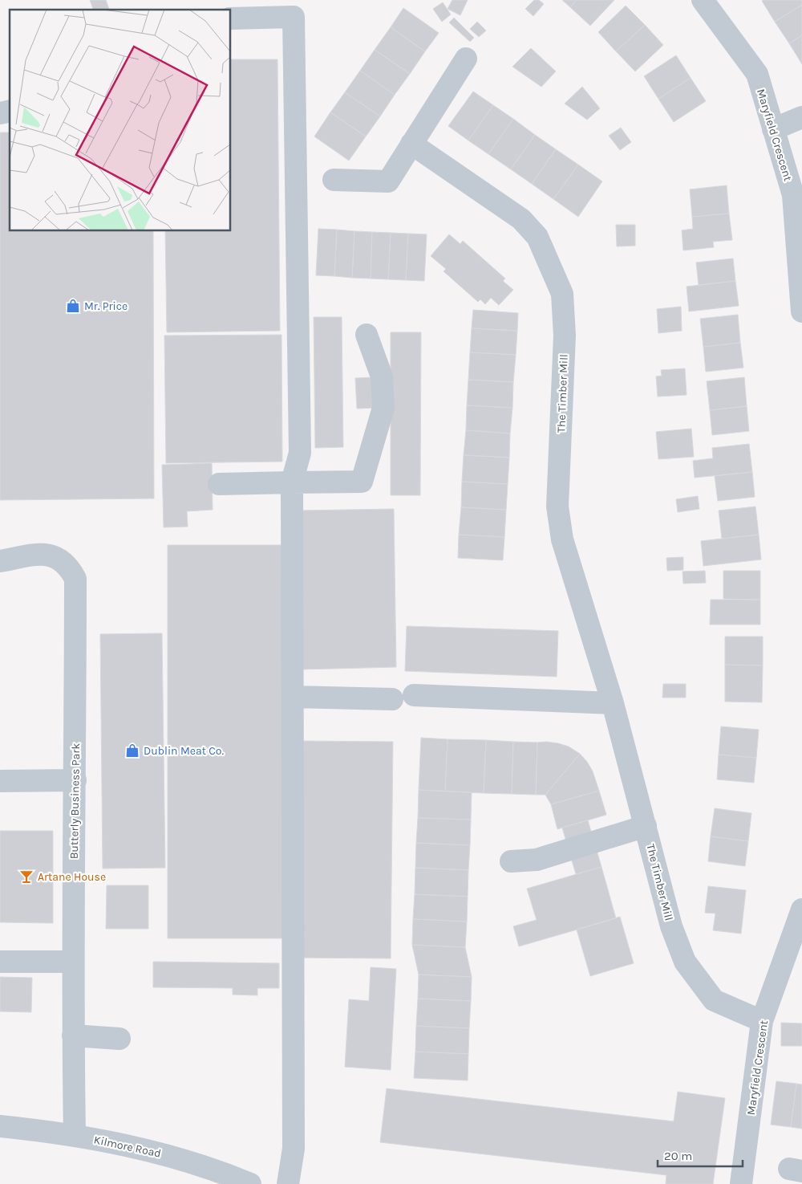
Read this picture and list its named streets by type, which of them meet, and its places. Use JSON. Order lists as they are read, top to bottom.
{
  "streets": {
    "street": [
      "Maryfield Crescent",
      "The Timber Mill",
      "Butterly Business Park",
      "Kilmore Road"
    ]
  },
  "crossings": [
    ["Maryfield Crescent", "The Timber Mill"],
    ["Butterly Business Park", "Kilmore Road"]
  ],
  "places": {
    "shop": ["Mr. Price", "Dublin Meat Co."],
    "bar": ["Artane House"]
  },
  "scale_bar": "20 m"
}
